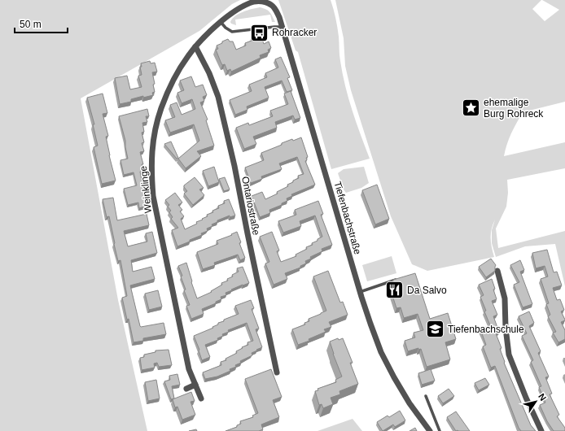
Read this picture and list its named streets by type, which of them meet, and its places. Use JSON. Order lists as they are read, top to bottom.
{
  "streets": {
    "street": ["Weinklinge", "Ontariostraße", "Tiefenbachstraße"]
  },
  "crossings": [
    ["Weinklinge", "Ontariostraße"],
    ["Weinklinge", "Tiefenbachstraße"]
  ],
  "places": {
    "bus stop": ["Rohracker"],
    "place": ["ehemalige Burg Rohreck"],
    "restaurant": ["Da Salvo"],
    "school or university": ["Tiefenbachschule"]
  },
  "scale_bar": "50 m",
  "north": "top right"
}
